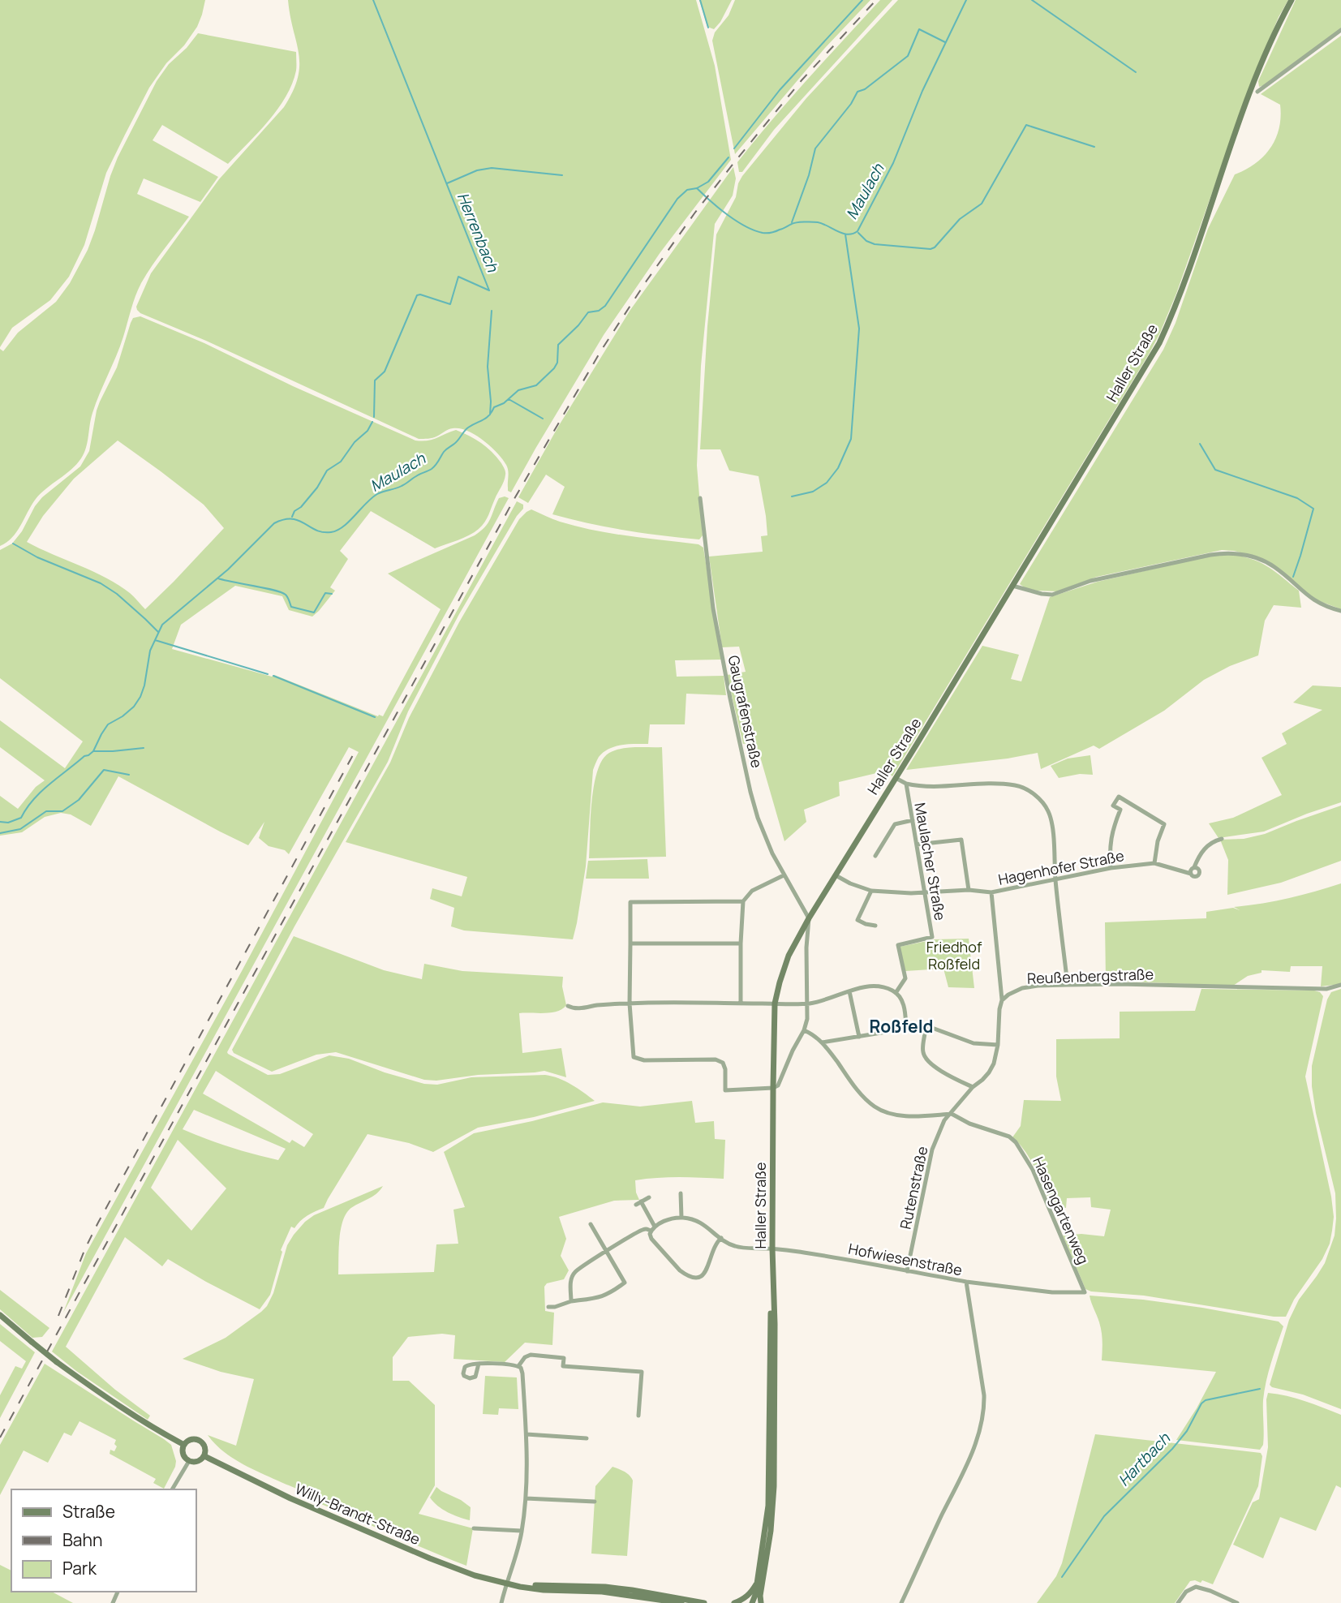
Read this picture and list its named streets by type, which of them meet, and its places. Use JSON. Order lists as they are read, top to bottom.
{
  "streets": {
    "main road": ["Haller Straße", "Willy-Brandt-Straße"],
    "street": [
      "Gaugrafenstraße",
      "Maulacher Straße",
      "Hagenhofer Straße",
      "Reußenbergstraße",
      "Rutenstraße",
      "Hasengartenweg",
      "Hofwiesenstraße"
    ]
  },
  "crossings": [
    ["Haller Straße", "Gaugrafenstraße"],
    ["Haller Straße", "Hagenhofer Straße"],
    ["Haller Straße", "Hofwiesenstraße"],
    ["Maulacher Straße", "Hagenhofer Straße"],
    ["Rutenstraße", "Hasengartenweg"],
    ["Rutenstraße", "Hofwiesenstraße"],
    ["Hasengartenweg", "Hofwiesenstraße"]
  ],
  "districts": ["Roßfeld"],
  "water": ["Maulach", "Herrenbach", "Hartbach"],
  "parks": ["Friedhof Roßfeld"],
  "legend": ["Straße", "Bahn", "Park"]
}
